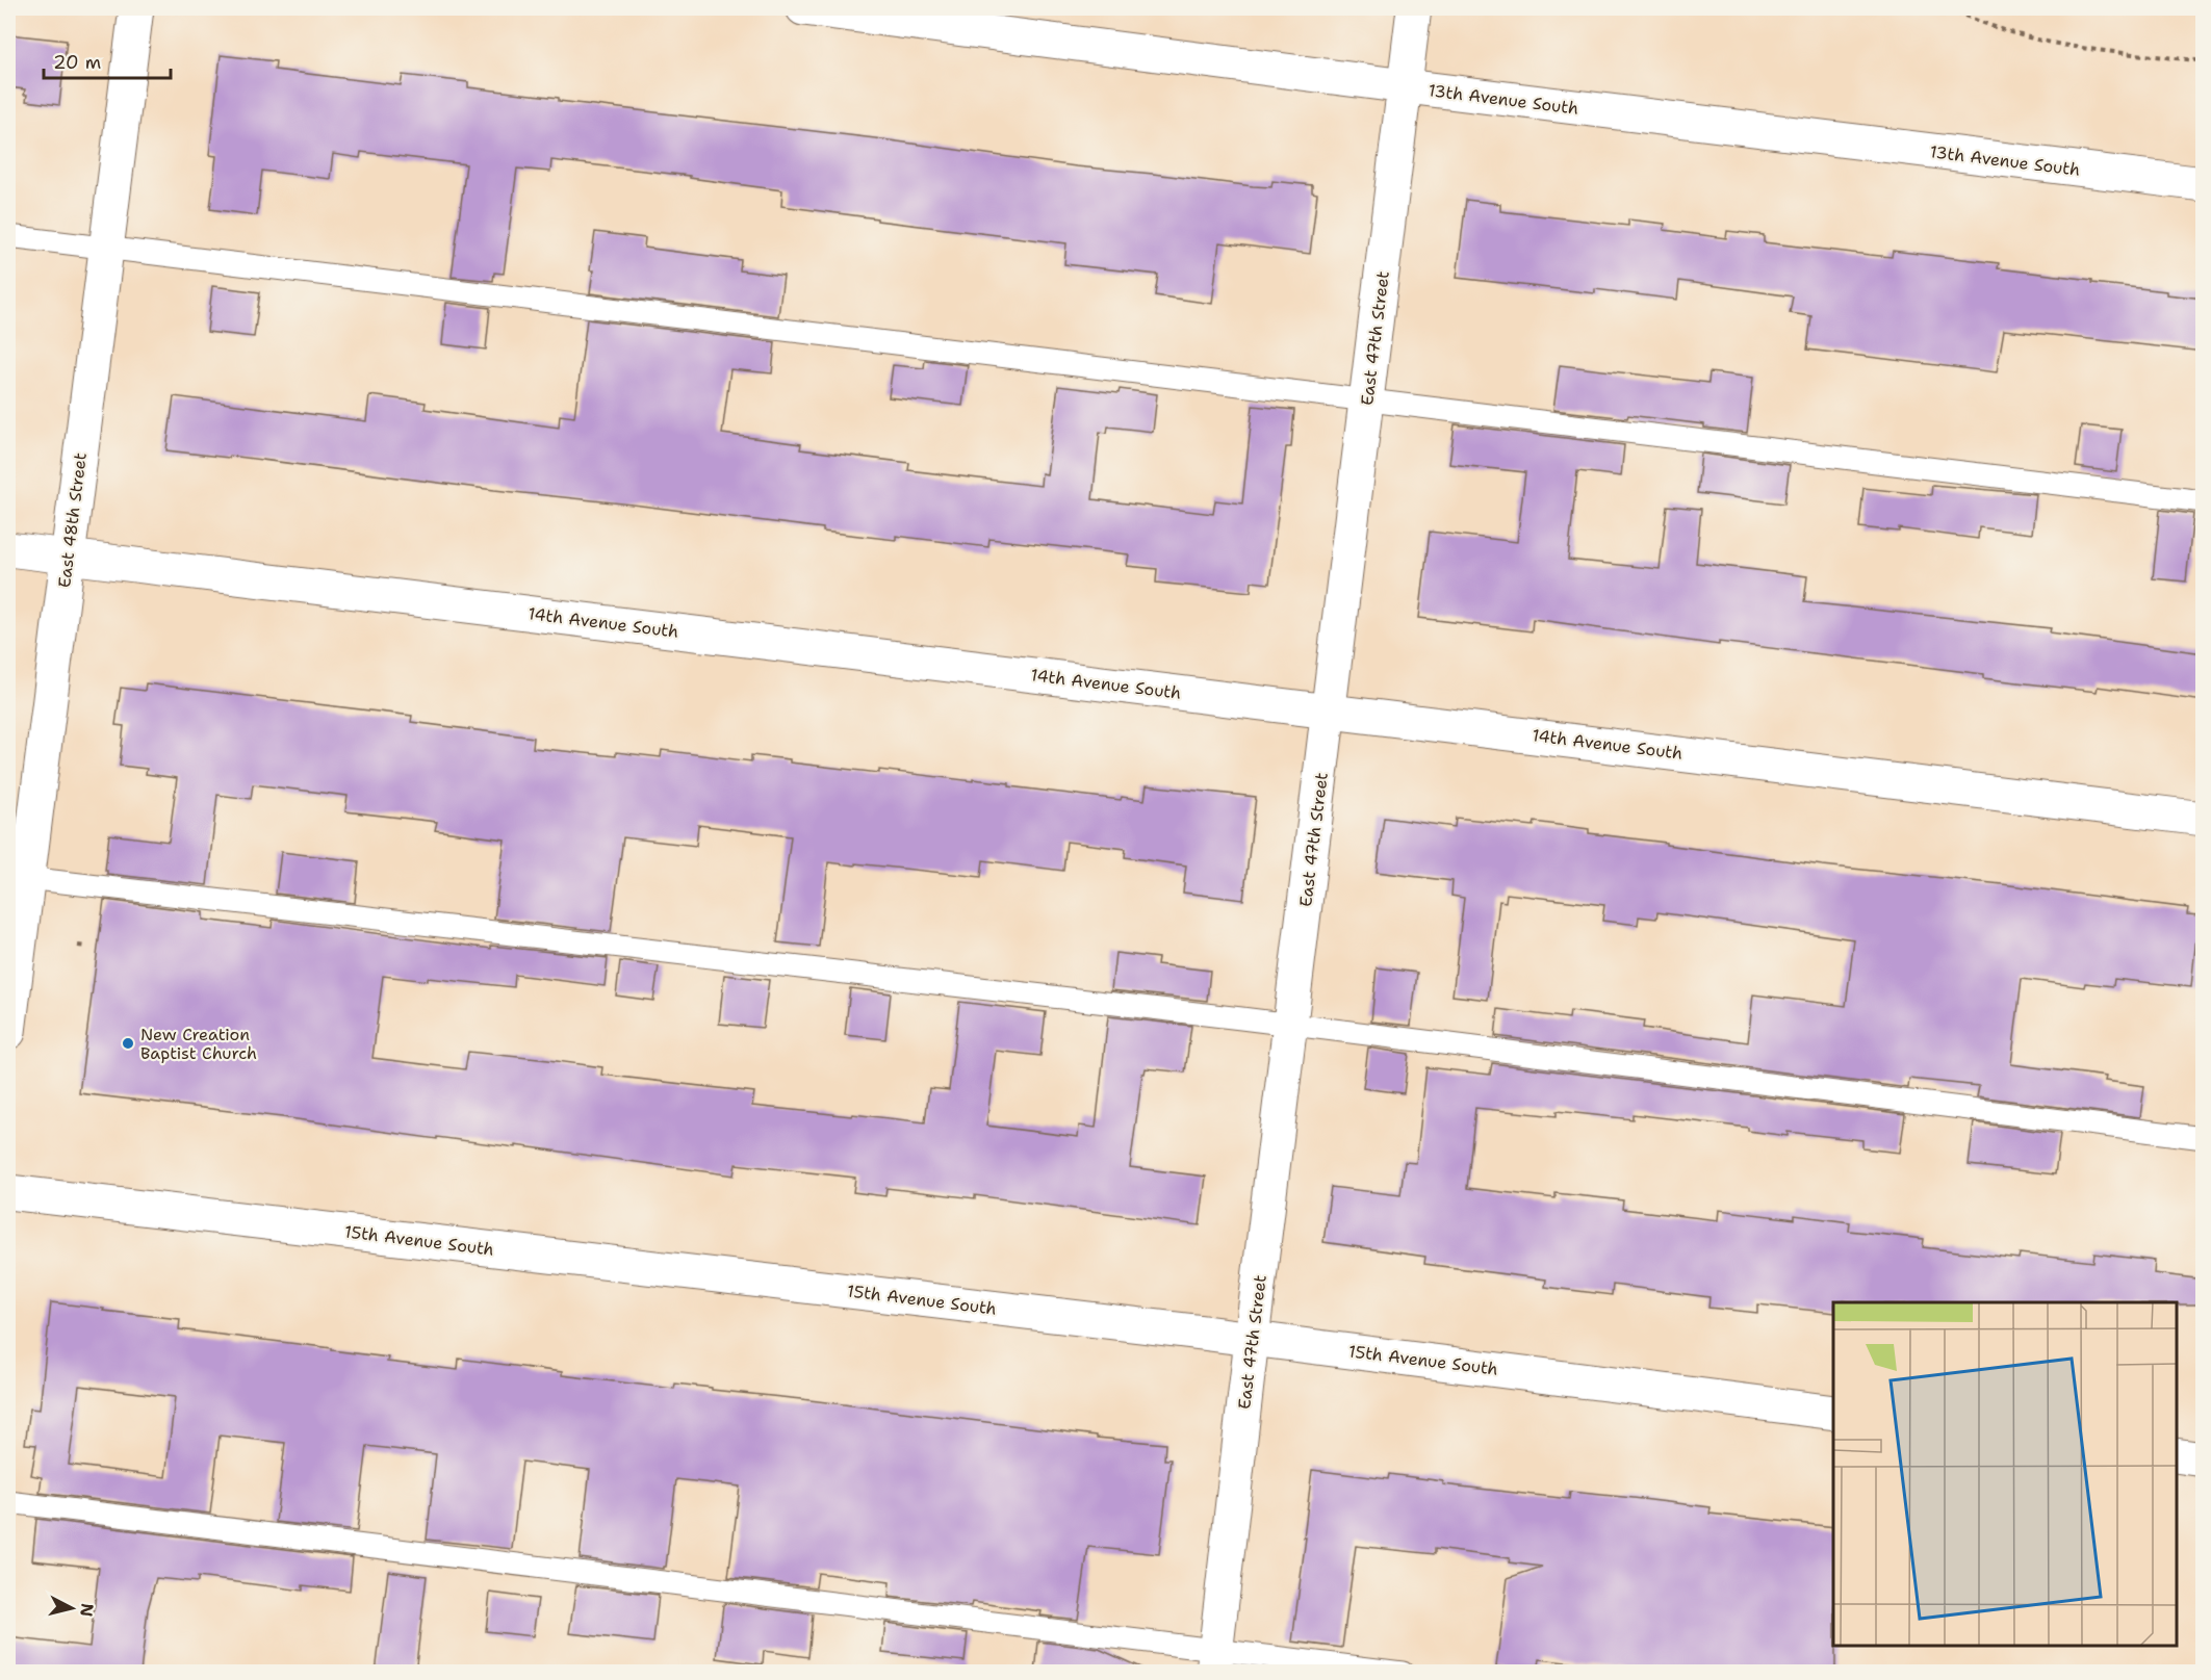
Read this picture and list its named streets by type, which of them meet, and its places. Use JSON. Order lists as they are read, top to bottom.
{
  "streets": {
    "street": [
      "13th Avenue South",
      "East 47th Street",
      "East 48th Street",
      "14th Avenue South",
      "15th Avenue South"
    ]
  },
  "crossings": [
    ["13th Avenue South", "East 47th Street"],
    ["East 47th Street", "14th Avenue South"],
    ["East 47th Street", "15th Avenue South"],
    ["East 48th Street", "14th Avenue South"]
  ],
  "places": ["New Creation Baptist Church"],
  "scale_bar": "20 m",
  "north": "right"
}
